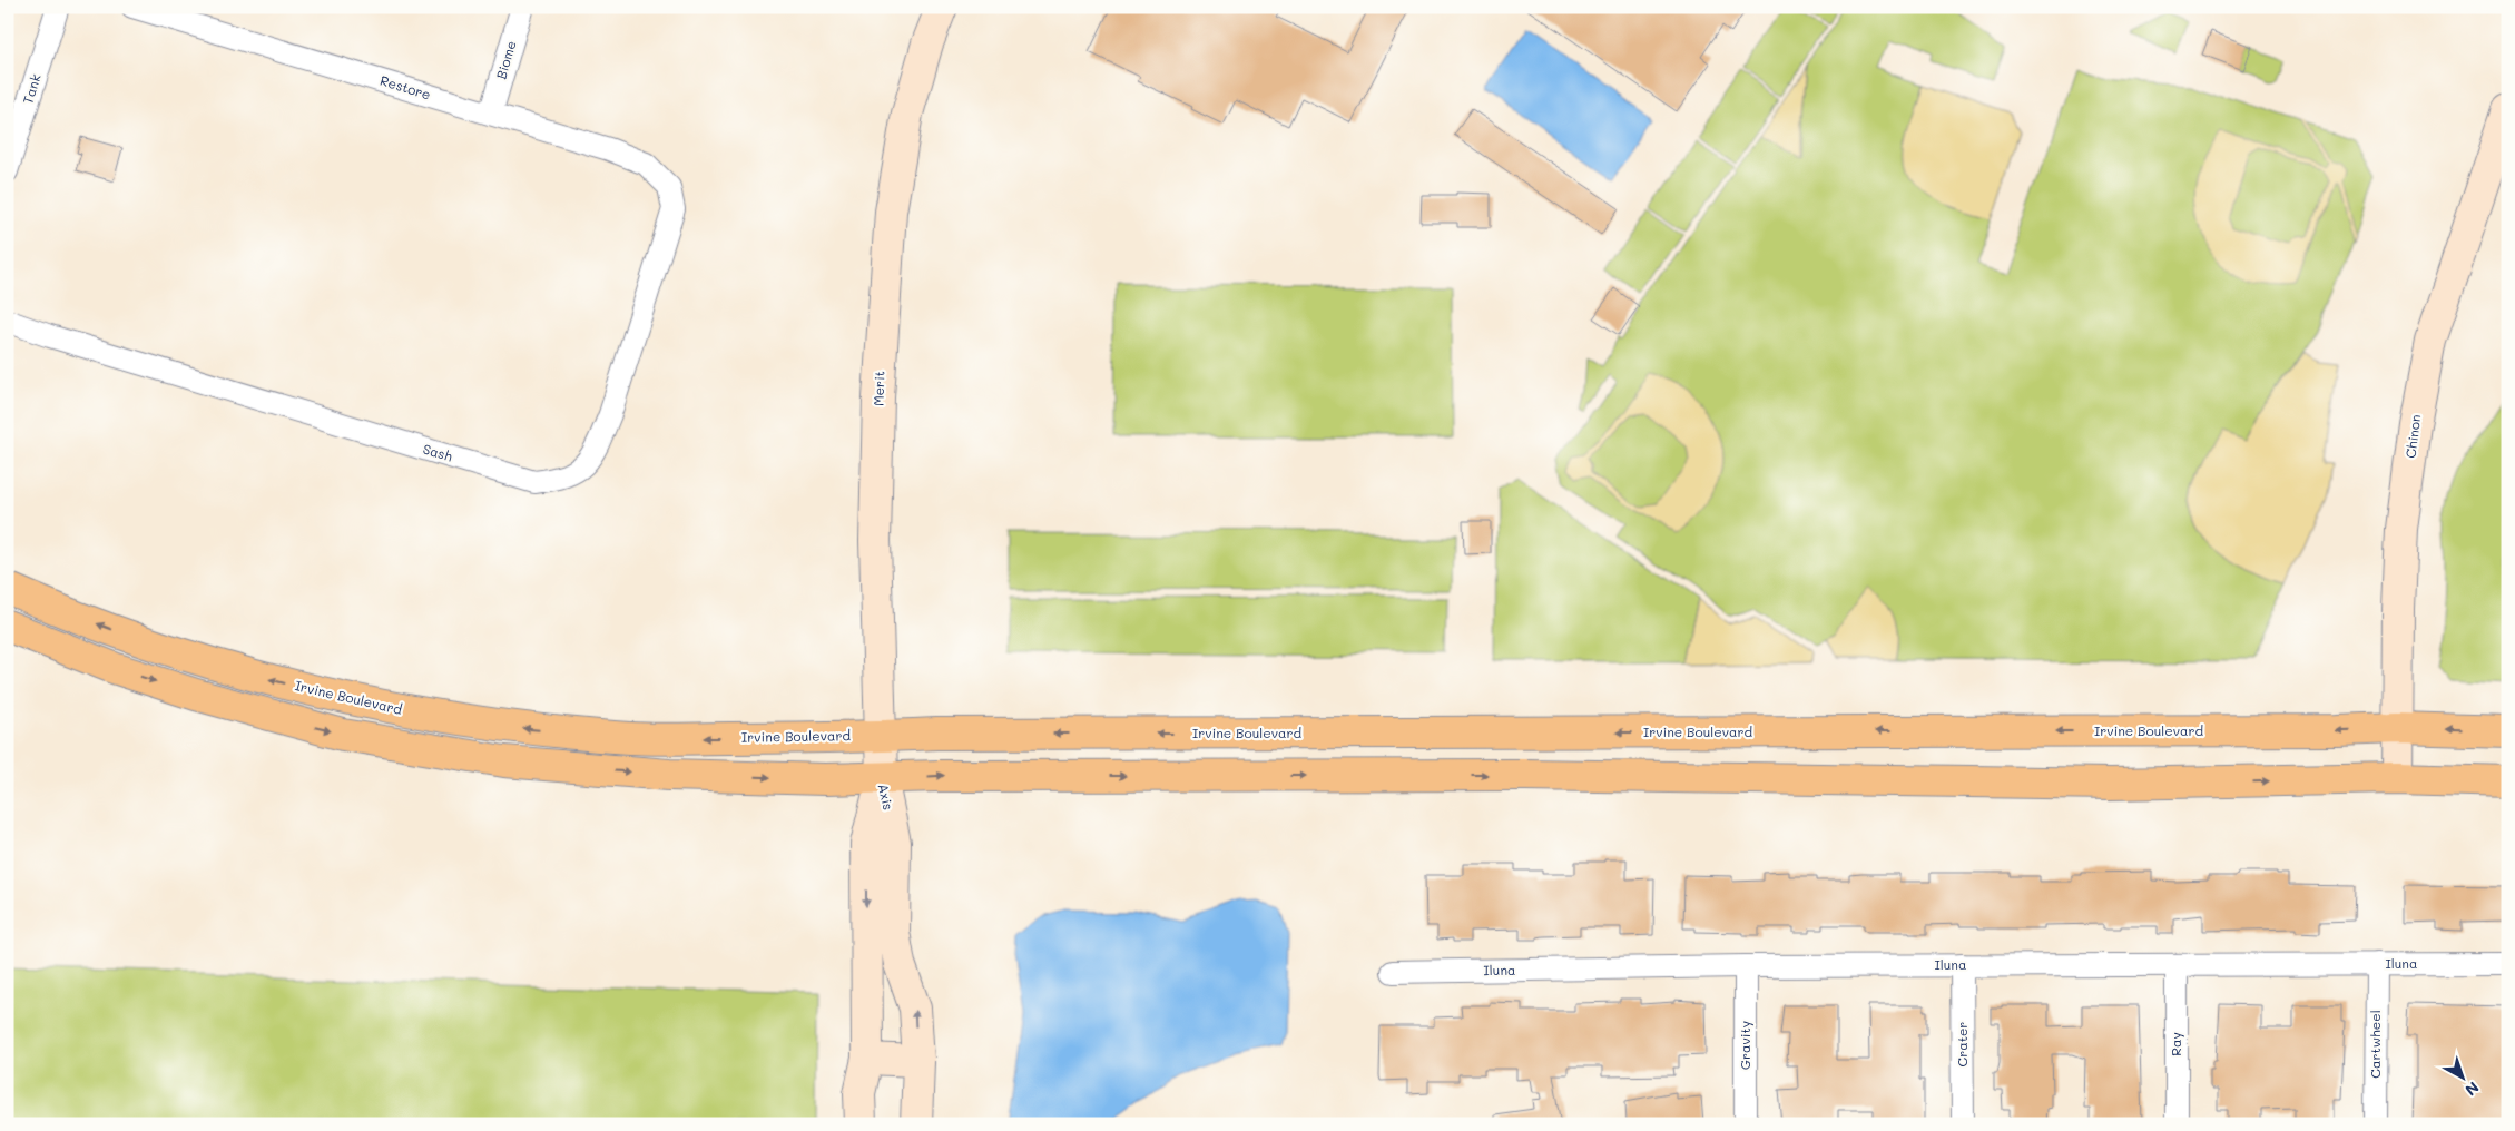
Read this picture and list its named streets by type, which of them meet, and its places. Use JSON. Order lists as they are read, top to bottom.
{
  "streets": {
    "main road": ["Irvine Boulevard"],
    "street": [
      "Biome",
      "Restore",
      "Tank",
      "Merit",
      "Chinon",
      "Sash",
      "Axis",
      "Iluna",
      "Crater",
      "Ray",
      "Cartwheel",
      "Gravity"
    ]
  },
  "crossings": [
    ["Biome", "Restore"],
    ["Restore", "Sash"],
    ["Merit", "Irvine Boulevard"],
    ["Merit", "Axis"],
    ["Chinon", "Irvine Boulevard"],
    ["Iluna", "Crater"],
    ["Iluna", "Ray"],
    ["Iluna", "Cartwheel"],
    ["Iluna", "Gravity"]
  ],
  "north": "bottom right"
}
